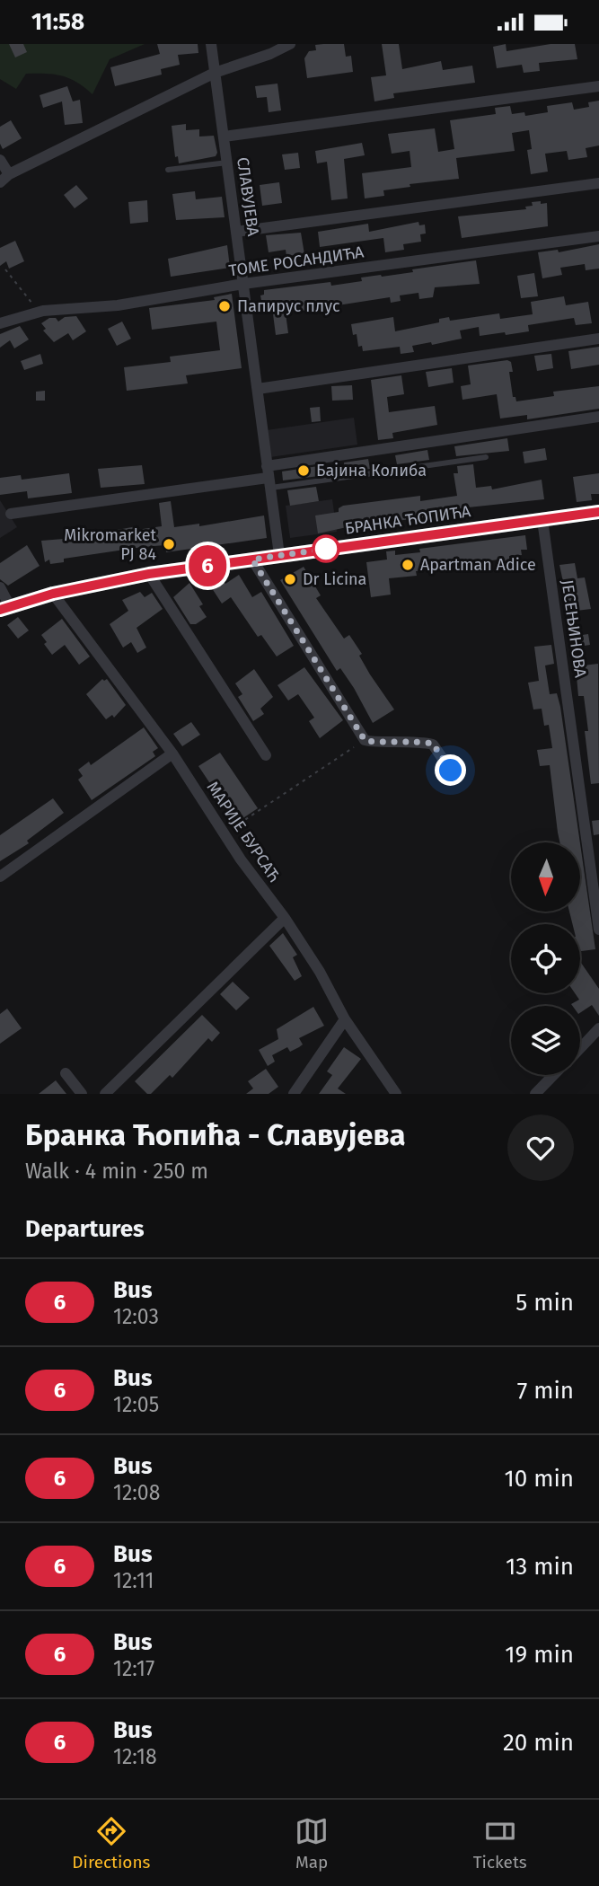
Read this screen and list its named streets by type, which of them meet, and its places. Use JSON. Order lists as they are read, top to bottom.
{
  "streets": {
    "street": [
      "СЛАВУЈЕВА",
      "ТОМЕ РОСАНДИЋА",
      "БРАНКА ЋОПИЋА",
      "ЈЕСЕЊИНОВА",
      "МАРИЈЕ БУРСАЋ"
    ]
  },
  "crossings": [
    ["СЛАВУЈЕВА", "ТОМЕ РОСАНДИЋА"],
    ["СЛАВУЈЕВА", "БРАНКА ЋОПИЋА"],
    ["БРАНКА ЋОПИЋА", "ЈЕСЕЊИНОВА"],
    ["БРАНКА ЋОПИЋА", "МАРИЈЕ БУРСАЋ"]
  ],
  "places": [
    "Папирус плус",
    "Бајина Колиба",
    "Mikromarket PJ 84",
    "Apartman Adice",
    "Dr Licina"
  ],
  "lines": ["bus line 6"],
  "north": "bottom",
  "page": {
    "status": "11:58",
    "on_map": "6",
    "heading": [
      ["Бранка Ћопића - Славујева", "Walk · 4 min · 250 m"],
      "Departures"
    ],
    "list": [
      {
        "mark": "6",
        "name": "Bus",
        "note": "12:03",
        "value": "5 min"
      },
      {
        "mark": "6",
        "name": "Bus",
        "note": "12:05",
        "value": "7 min"
      },
      {
        "mark": "6",
        "name": "Bus",
        "note": "12:08",
        "value": "10 min"
      },
      {
        "mark": "6",
        "name": "Bus",
        "note": "12:11",
        "value": "13 min"
      },
      {
        "mark": "6",
        "name": "Bus",
        "note": "12:17",
        "value": "19 min"
      },
      {
        "mark": "6",
        "name": "Bus",
        "note": "12:18",
        "value": "20 min"
      }
    ],
    "tabs": ["Directions", "Map", "Tickets"]
  }
}
